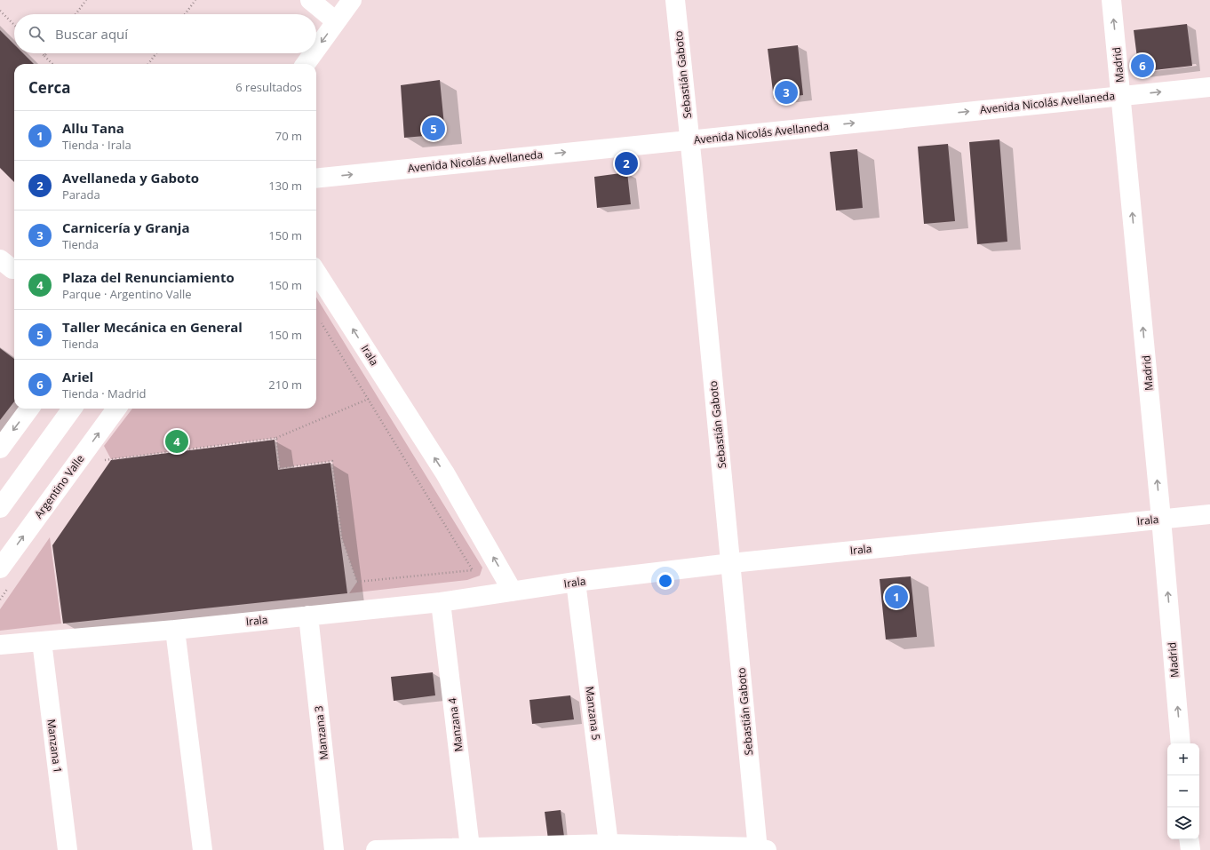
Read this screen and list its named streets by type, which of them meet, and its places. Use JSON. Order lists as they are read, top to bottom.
{
  "streets": {
    "street": [
      "Madrid",
      "Sebastián Gaboto",
      "Avenida Nicolás Avellaneda",
      "Irala",
      "Argentino Valle",
      "Manzana 5",
      "Manzana 4",
      "Manzana 3",
      "Manzana 1"
    ]
  },
  "crossings": [
    ["Madrid", "Avenida Nicolás Avellaneda"],
    ["Madrid", "Irala"],
    ["Sebastián Gaboto", "Avenida Nicolás Avellaneda"],
    ["Sebastián Gaboto", "Irala"],
    ["Irala", "Manzana 5"],
    ["Irala", "Manzana 4"],
    ["Irala", "Manzana 3"],
    ["Irala", "Manzana 1"]
  ],
  "one_way": ["Madrid", "Avenida Nicolás Avellaneda"],
  "page": {
    "search": "Buscar aquí",
    "pins": [
      "6",
      "3",
      "5",
      "2",
      "4",
      "1"
    ],
    "heading": ["Cerca", "6 resultados"],
    "list": [
      {
        "mark": "1",
        "name": "Allu Tana",
        "note": "Tienda · Irala",
        "value": "70 m"
      },
      {
        "mark": "2",
        "name": "Avellaneda y Gaboto",
        "note": "Parada",
        "value": "130 m"
      },
      {
        "mark": "3",
        "name": "Carnicería y Granja",
        "note": "Tienda",
        "value": "150 m"
      },
      {
        "mark": "4",
        "name": "Plaza del Renunciamiento",
        "note": "Parque · Argentino Valle",
        "value": "150 m"
      },
      {
        "mark": "5",
        "name": "Taller Mecánica en General",
        "note": "Tienda",
        "value": "150 m"
      },
      {
        "mark": "6",
        "name": "Ariel",
        "note": "Tienda · Madrid",
        "value": "210 m"
      }
    ],
    "map_buttons": ["+", "−"]
  }
}
